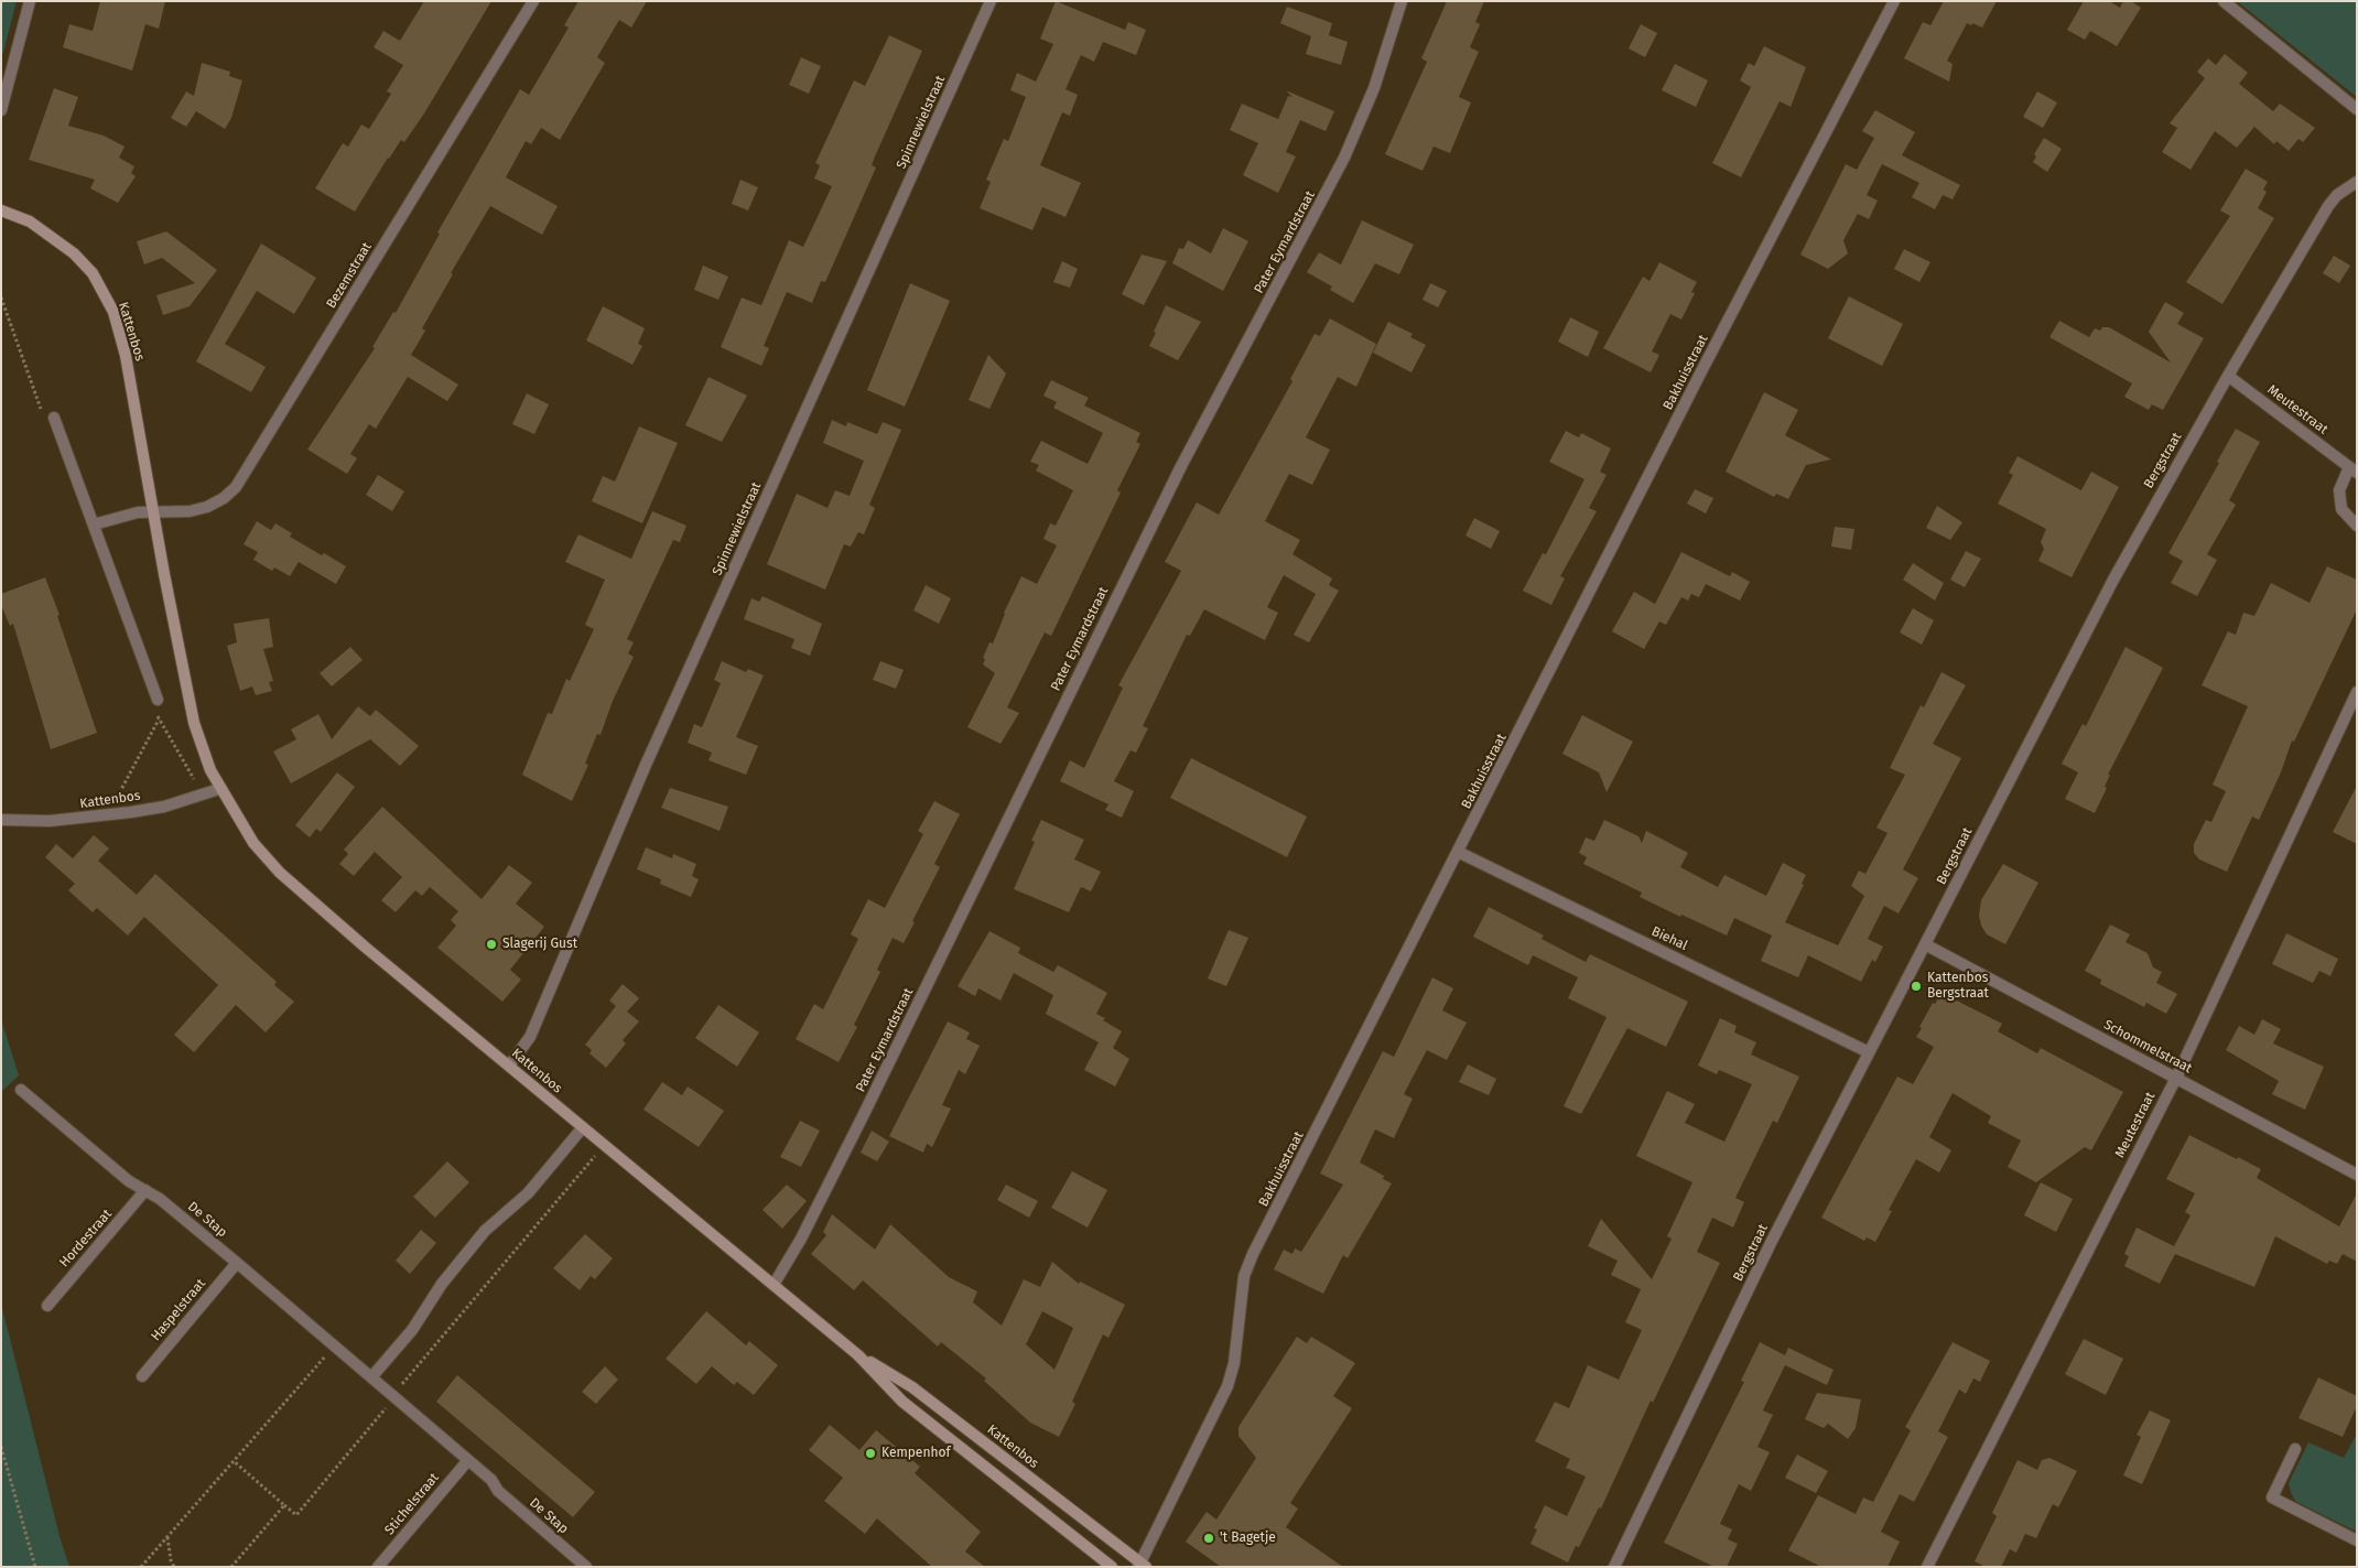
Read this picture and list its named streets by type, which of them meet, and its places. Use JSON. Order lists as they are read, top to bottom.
{
  "streets": {
    "main road": ["Kattenbos"],
    "street": [
      "Spinnewielstraat",
      "Pater Eymardstraat",
      "Bezemstraat",
      "Bakhuisstraat",
      "Meutestraat",
      "Bergstraat",
      "Biehal",
      "Schommelstraat",
      "De Stap",
      "Hordestraat",
      "Haspelstraat",
      "Stichelstraat"
    ]
  },
  "crossings": [
    ["Spinnewielstraat", "Kattenbos"],
    ["Pater Eymardstraat", "Kattenbos"],
    ["Bezemstraat", "Kattenbos"],
    ["Kattenbos", "Bakhuisstraat"],
    ["Bakhuisstraat", "Biehal"],
    ["Meutestraat", "Bergstraat"],
    ["Meutestraat", "Schommelstraat"],
    ["Bergstraat", "Biehal"],
    ["Bergstraat", "Schommelstraat"],
    ["De Stap", "Hordestraat"],
    ["De Stap", "Haspelstraat"],
    ["De Stap", "Stichelstraat"]
  ],
  "places": [
    "Slagerij Gust",
    "Kattenbos Bergstraat",
    "Kempenhof",
    "'t Bagetje"
  ]
}
